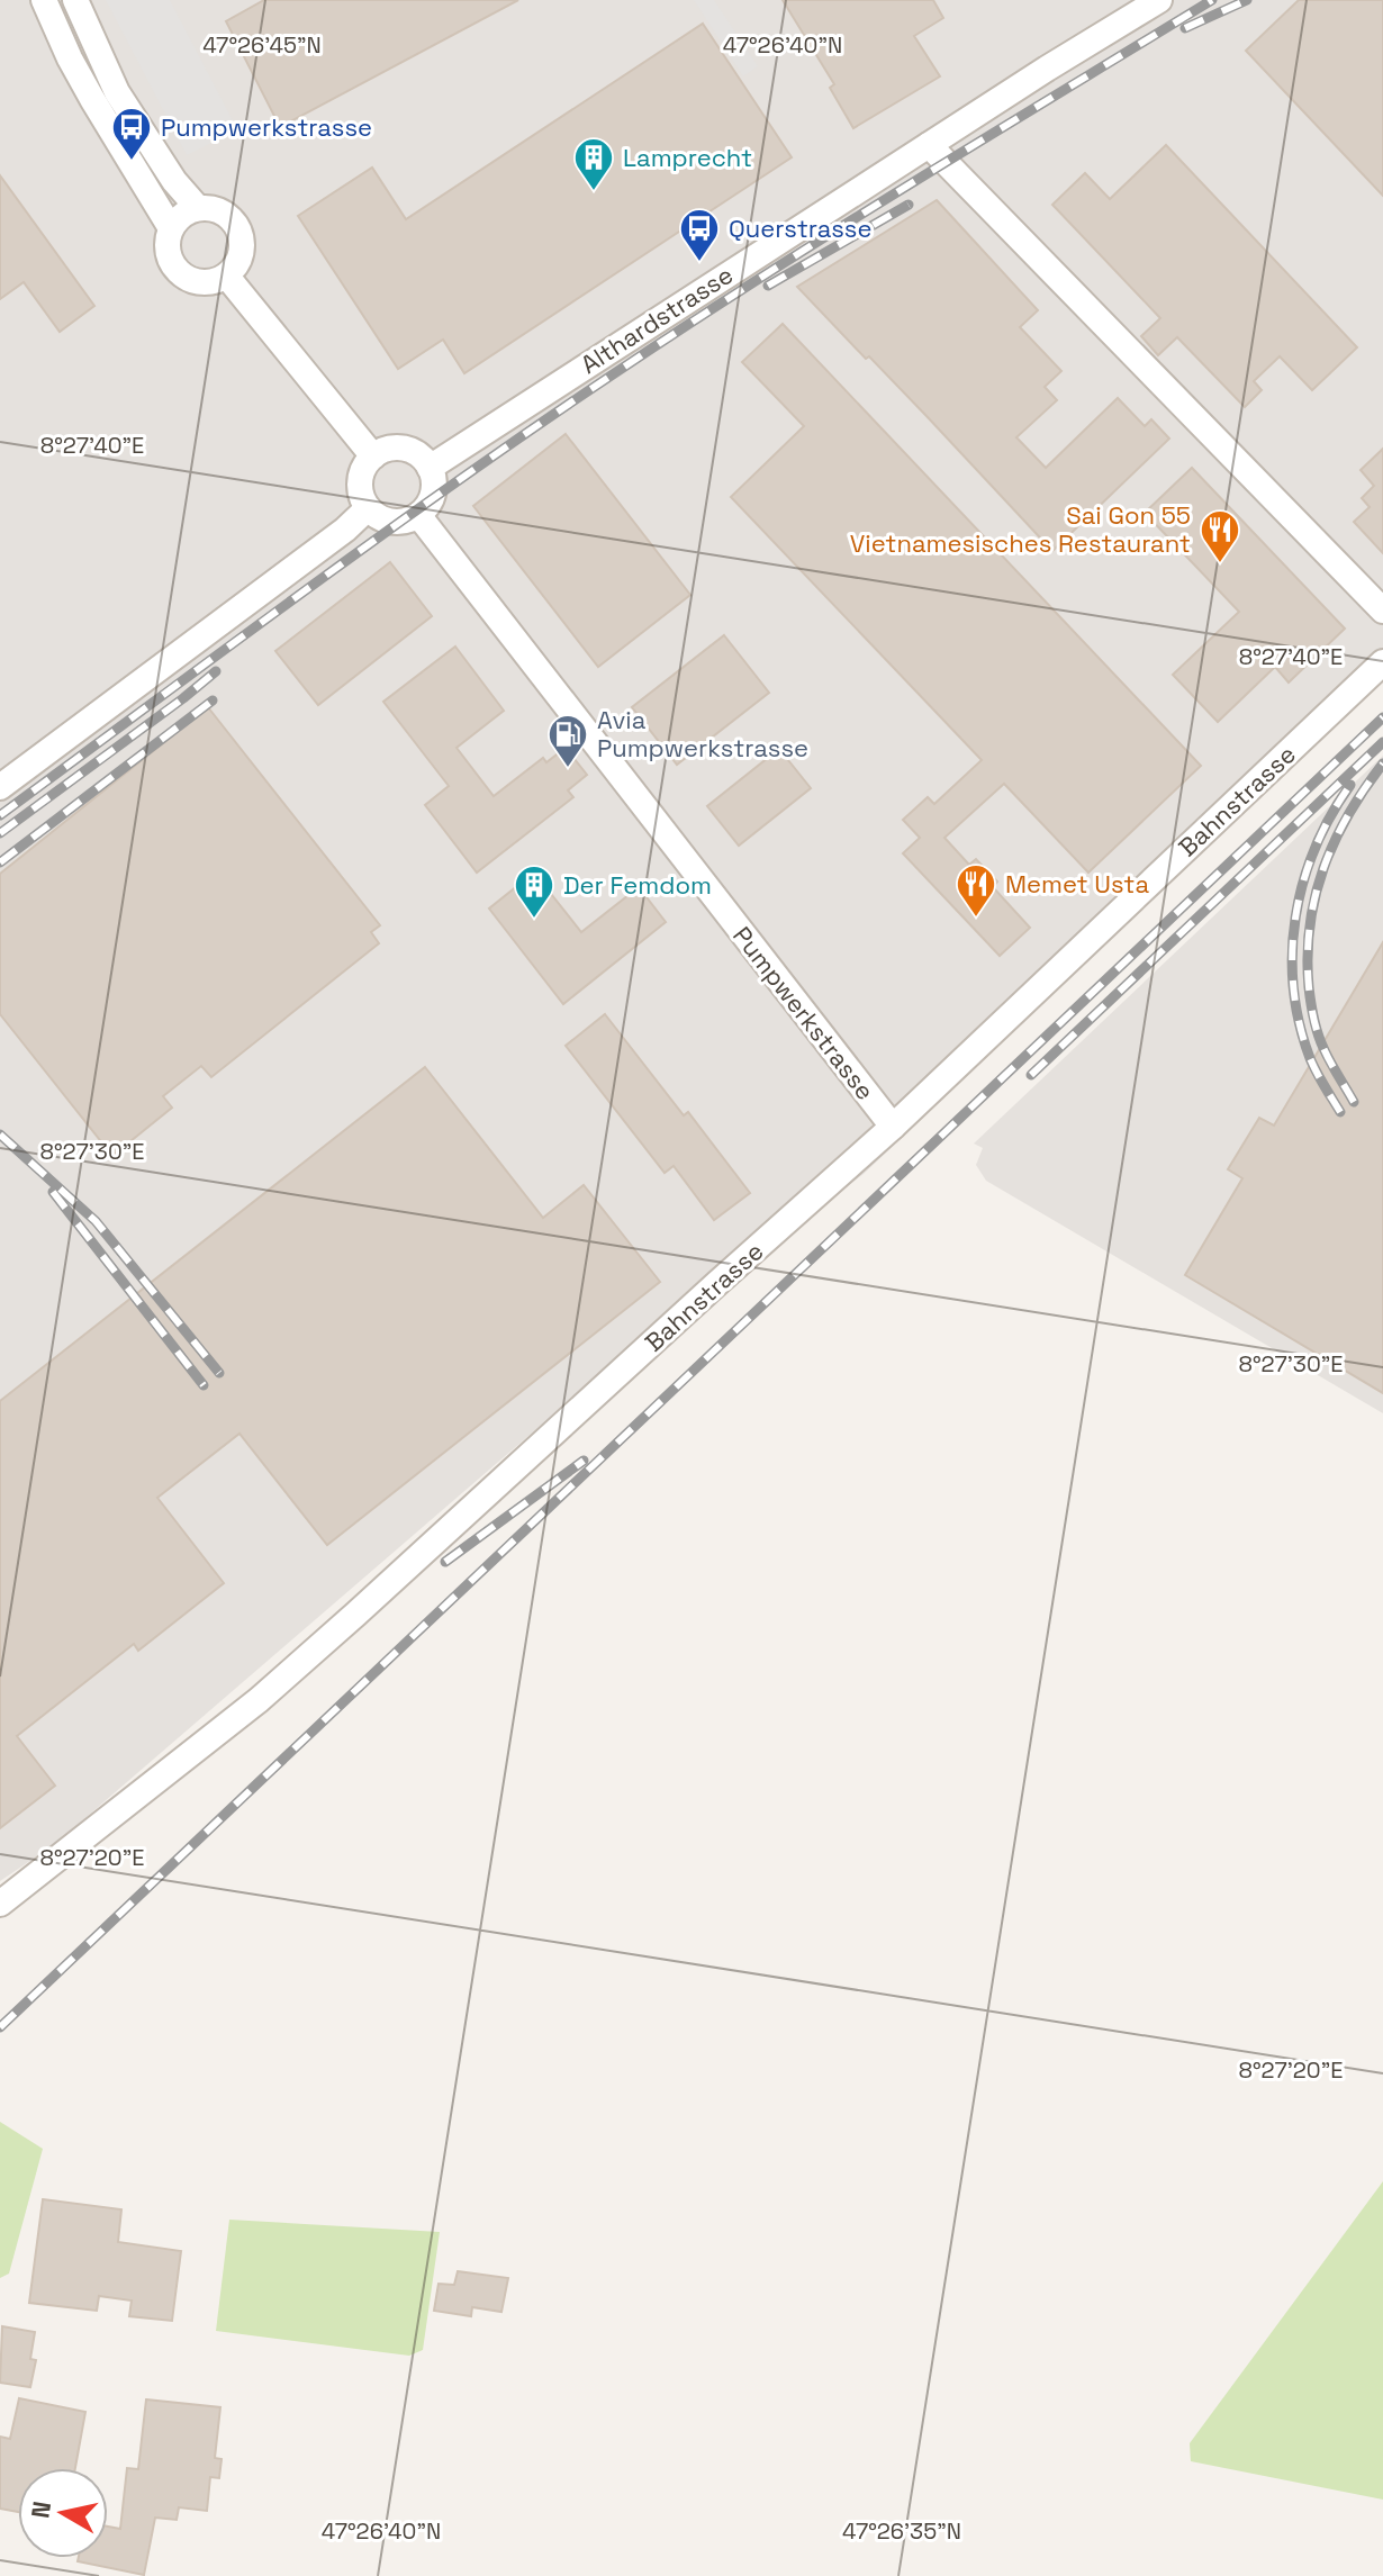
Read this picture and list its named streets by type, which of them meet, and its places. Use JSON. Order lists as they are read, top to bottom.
{
  "streets": {
    "street": ["Althardstrasse", "Bahnstrasse", "Pumpwerkstrasse"]
  },
  "crossings": [
    ["Althardstrasse", "Pumpwerkstrasse"],
    ["Bahnstrasse", "Pumpwerkstrasse"]
  ],
  "places": {
    "bus stop": ["Pumpwerkstrasse", "Querstrasse"],
    "building": ["Lamprecht", "Der Femdom"],
    "restaurant": ["Sai Gon 55 Vietnamesisches Restaurant", "Memet Usta"],
    "fuel station": ["Avia Pumpwerkstrasse"]
  },
  "north": "left",
  "coordinates": [
    "47°26'40\"N",
    "47°26'45\"N",
    "8°27'40\"E",
    "8°27'30\"E",
    "8°27'20\"E",
    "47°26'35\"N"
  ]
}
